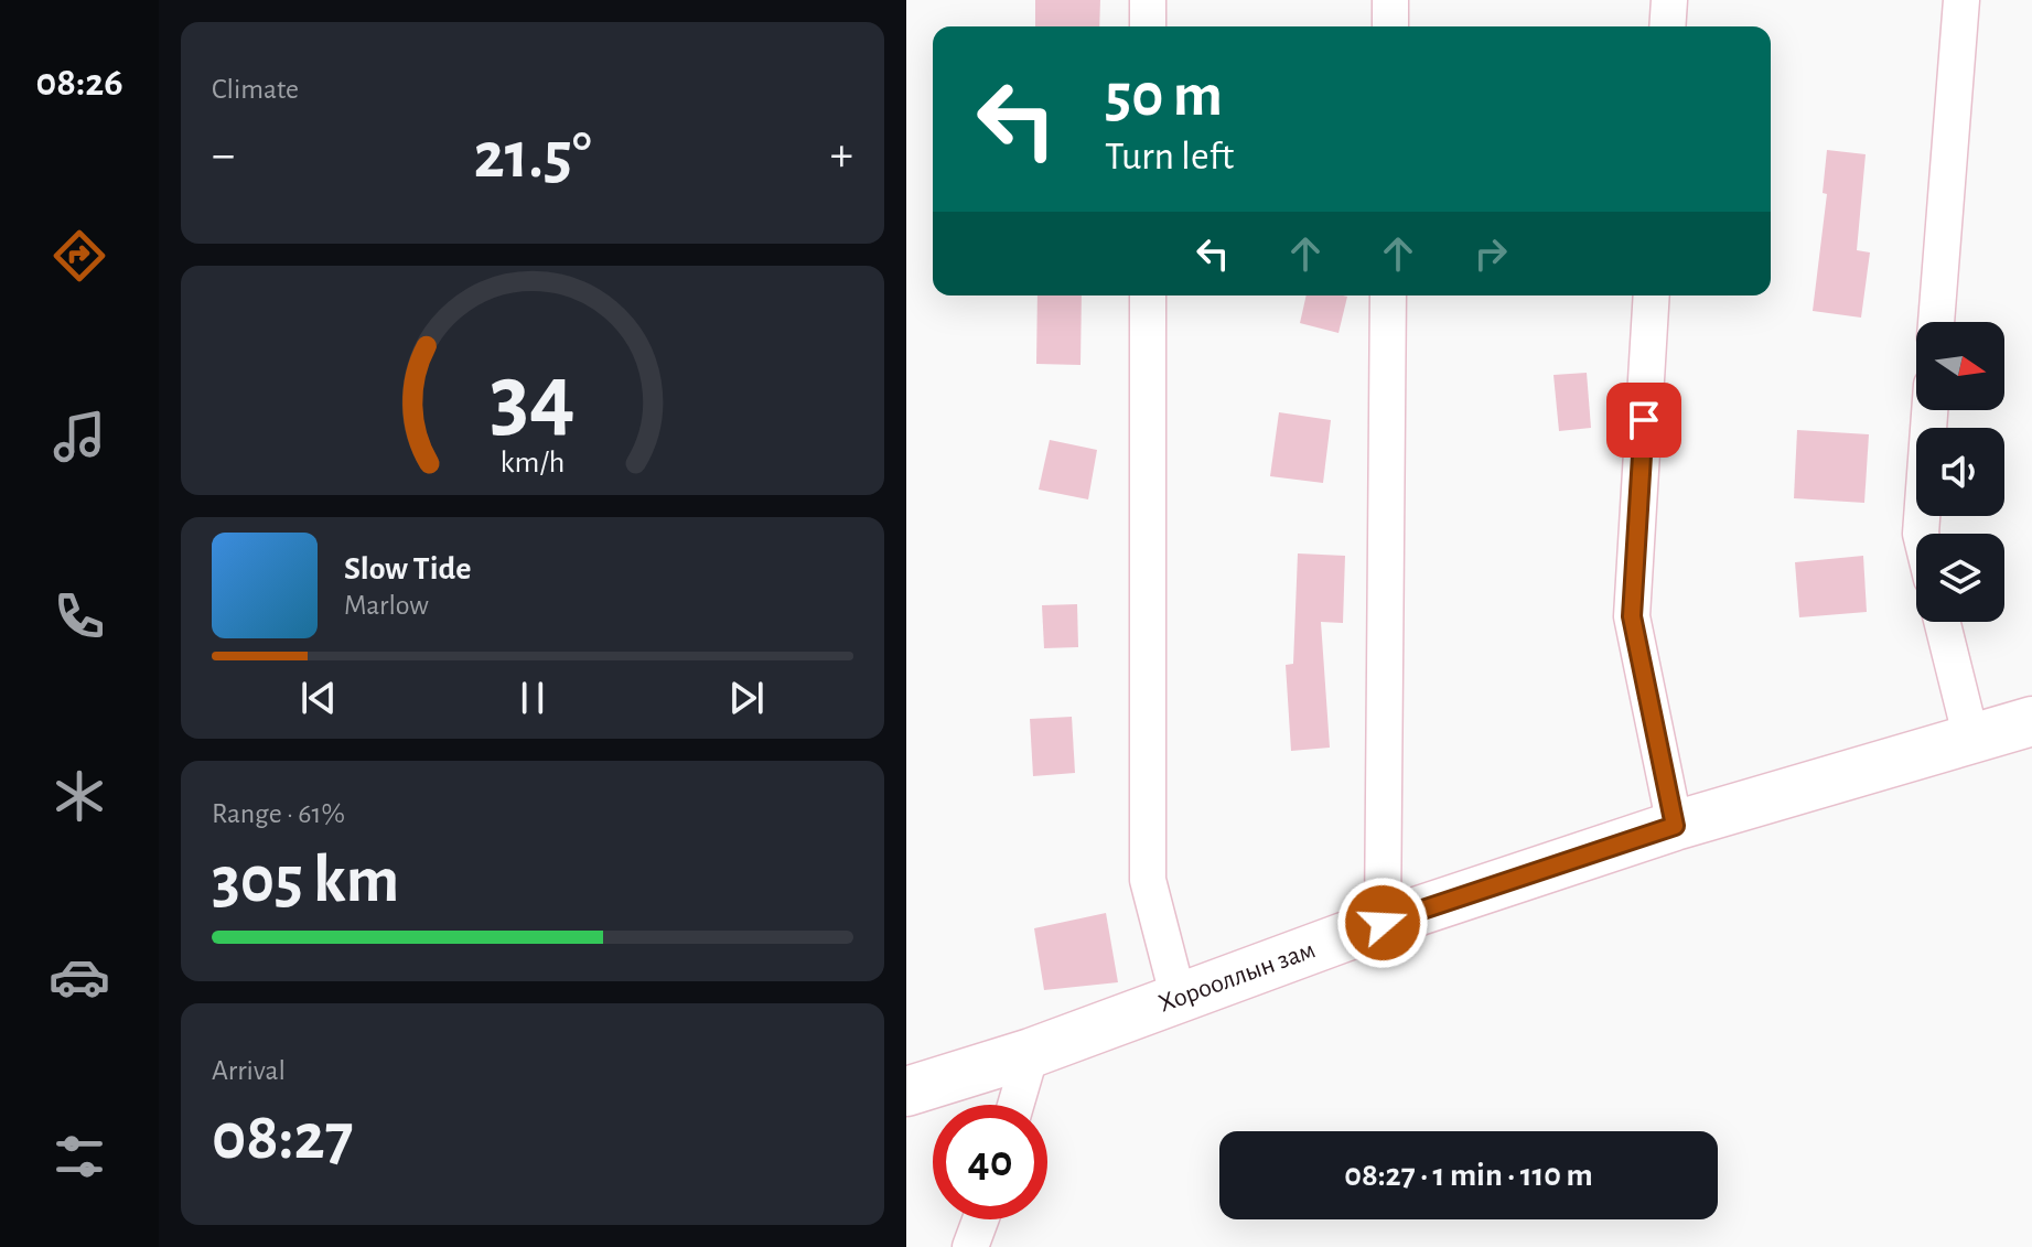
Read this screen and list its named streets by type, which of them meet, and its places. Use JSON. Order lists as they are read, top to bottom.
{
  "streets": {
    "street": ["Хорооллын зам"]
  },
  "north": "right",
  "page": {
    "tabs": "08:26",
    "tile": [
      "Climate",
      ["Range · 61%", "305 km"],
      ["Arrival", "08:27"]
    ],
    "turn": ["50 m", "Turn left"],
    "heat": ["−", "21.5°", "+"],
    "song": ["Slow Tide", "Marlow"],
    "limit": "40",
    "trip": "08:27 · 1 min · 110 m",
    "gauge": ["34", "km/h"]
  }
}
